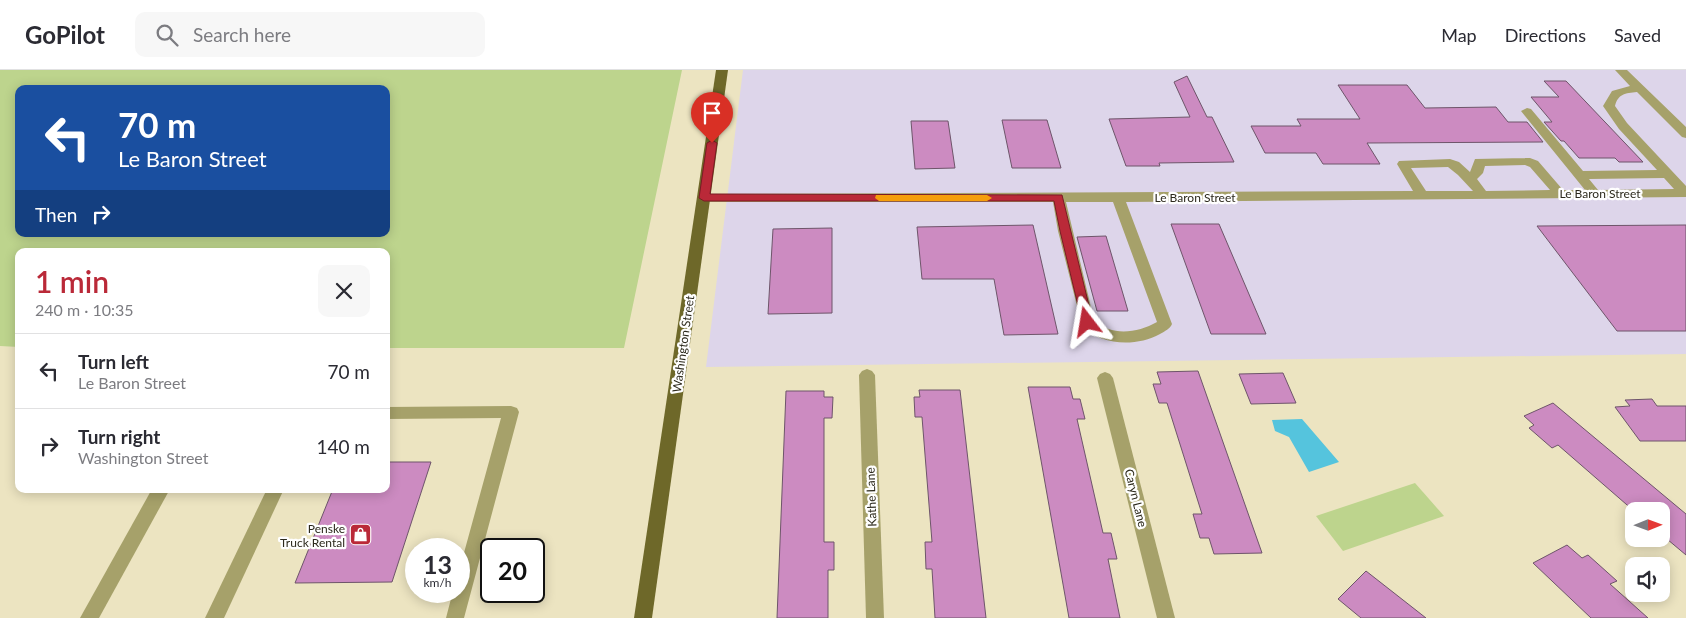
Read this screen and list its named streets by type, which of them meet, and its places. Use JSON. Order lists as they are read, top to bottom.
{
  "streets": {
    "main road": ["Washington Street"],
    "street": ["Le Baron Street", "Kathe Lane", "Caryn Lane"]
  },
  "crossings": [
    ["Le Baron Street", "Washington Street"]
  ],
  "places": {
    "shop": ["Penske Truck Rental"]
  },
  "north": "right",
  "page": {
    "header": "GoPilot",
    "search": "Search here",
    "nav": ["Map", "Directions", "Saved"],
    "turn": ["70 m", "Le Baron Street"],
    "then": "Then",
    "heading": ["1 min", "240 m · 10:35"],
    "list": [
      {
        "name": "Turn left",
        "note": "Le Baron Street",
        "value": "70 m"
      },
      {
        "name": "Turn right",
        "note": "Washington Street",
        "value": "140 m"
      }
    ],
    "speed": "13 km/h",
    "limit": "20"
  }
}
